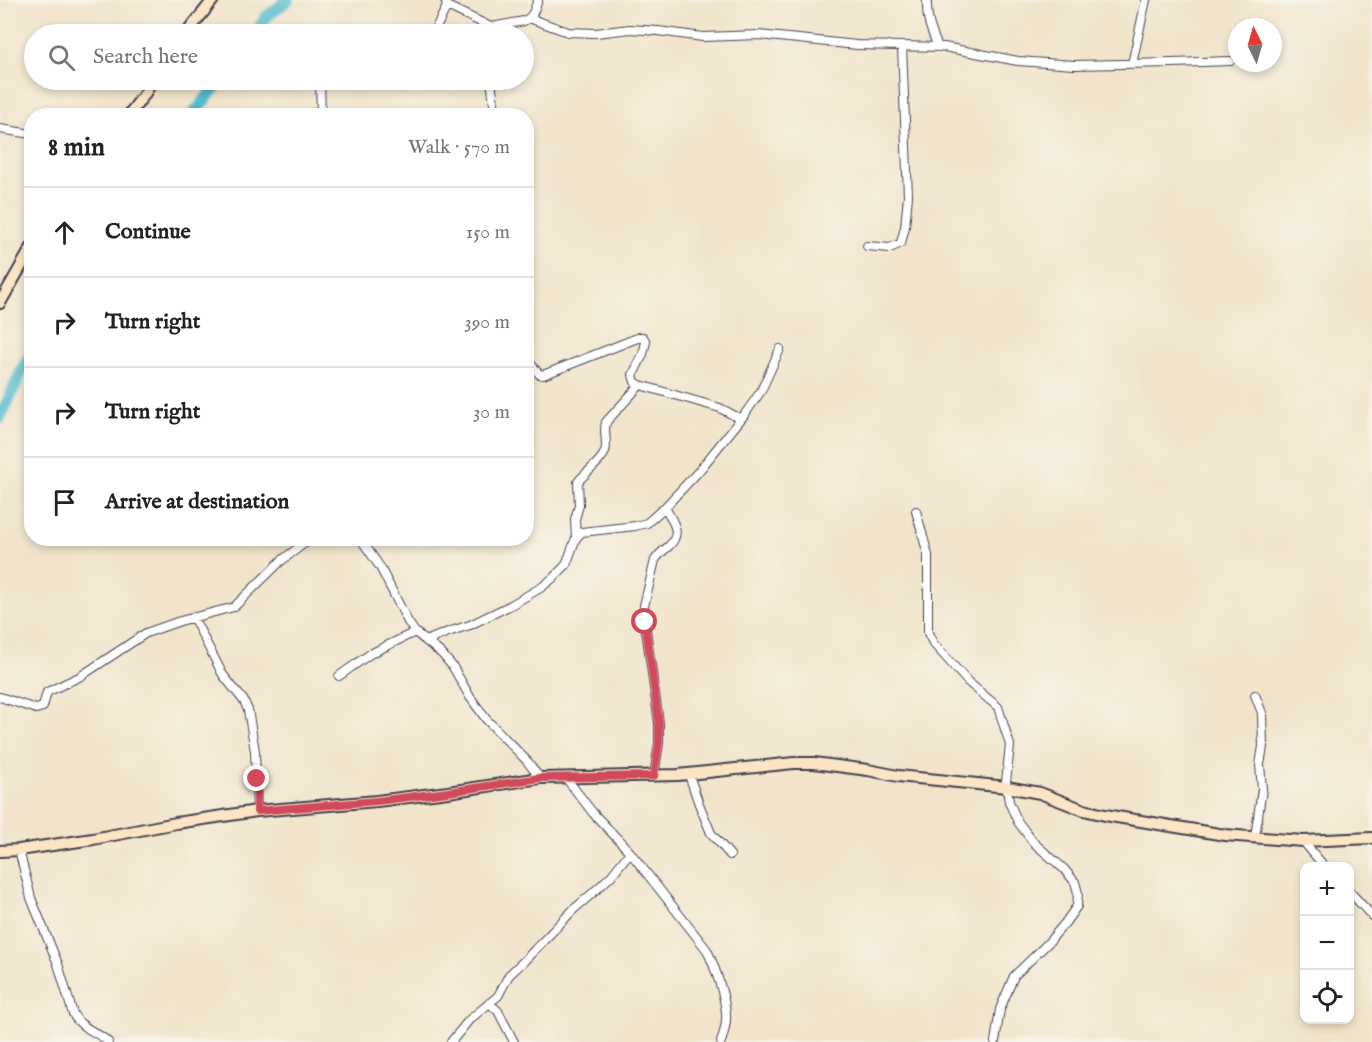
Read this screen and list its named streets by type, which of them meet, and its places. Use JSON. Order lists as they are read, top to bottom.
{
  "north": "top",
  "page": {
    "search": "Search here",
    "heading": ["8 min", "Walk · 570 m"],
    "list": [
      ["Continue", "150 m"],
      ["Turn right", "390 m"],
      ["Turn right", "30 m"],
      "Arrive at destination"
    ],
    "map_buttons": ["+", "−"]
  }
}
